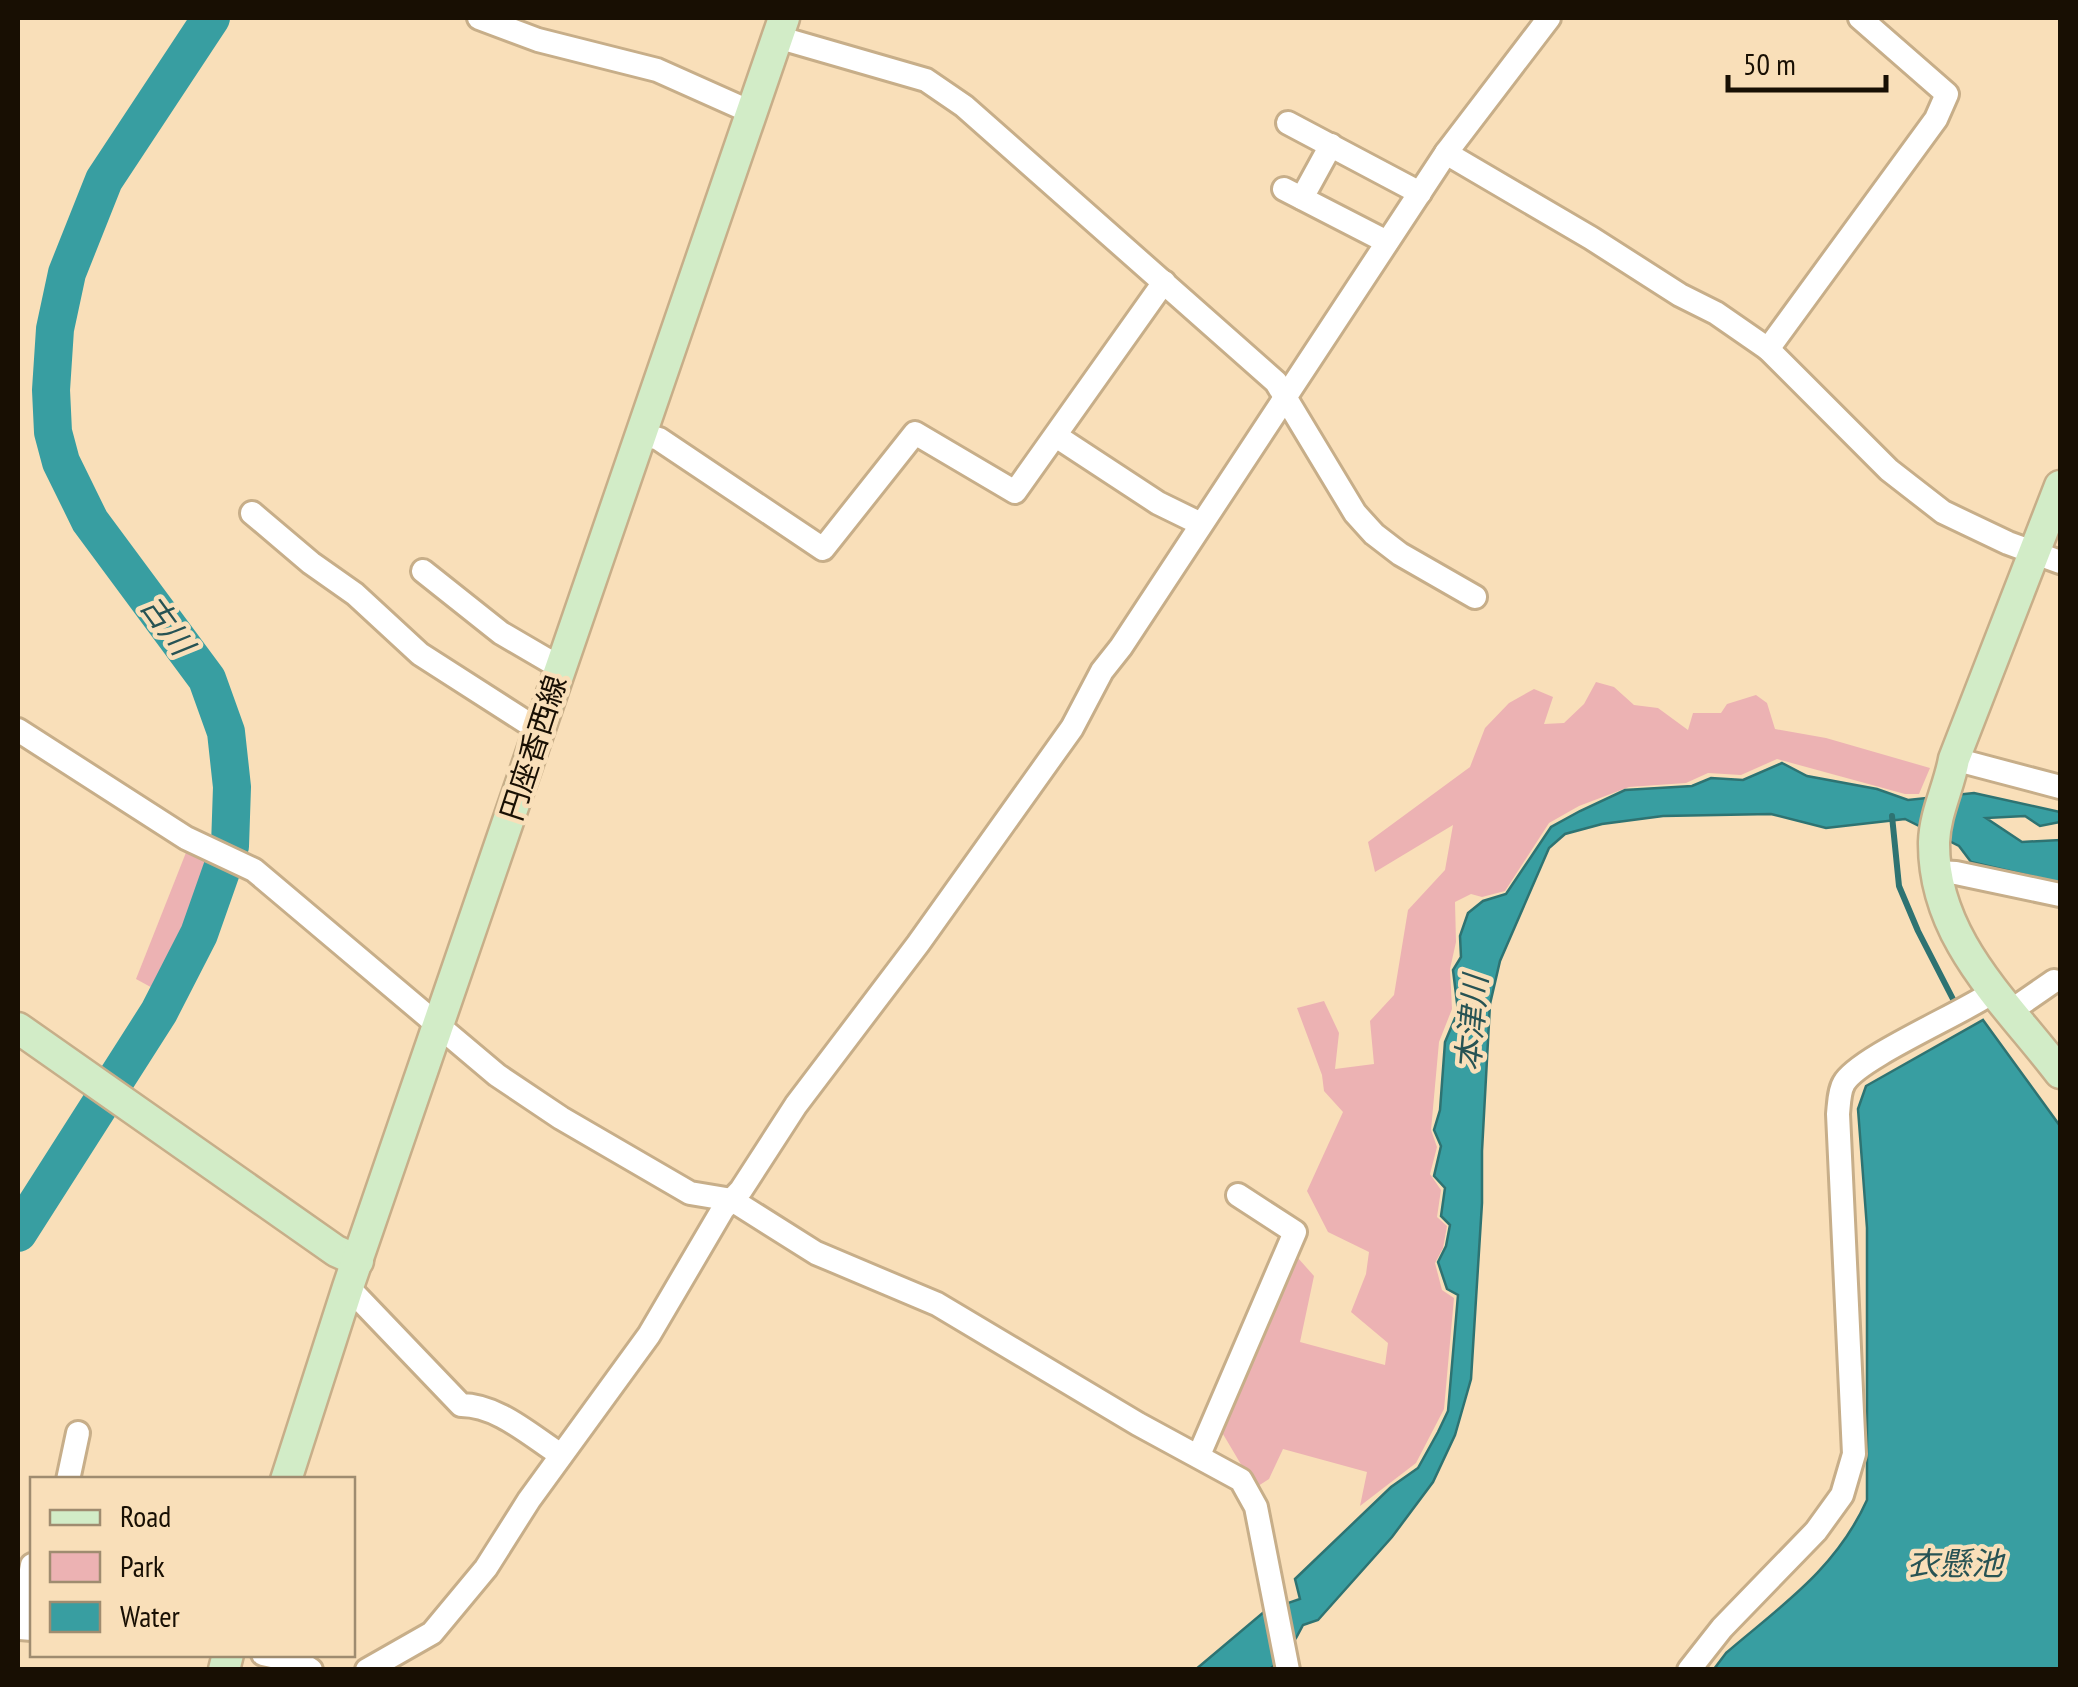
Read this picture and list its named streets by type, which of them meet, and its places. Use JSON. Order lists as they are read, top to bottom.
{
  "streets": {
    "main road": ["円座香西線"]
  },
  "water": ["古川", "本津川", "衣懸池"],
  "legend": ["Road", "Park", "Water"],
  "scale_bar": "50 m"
}
